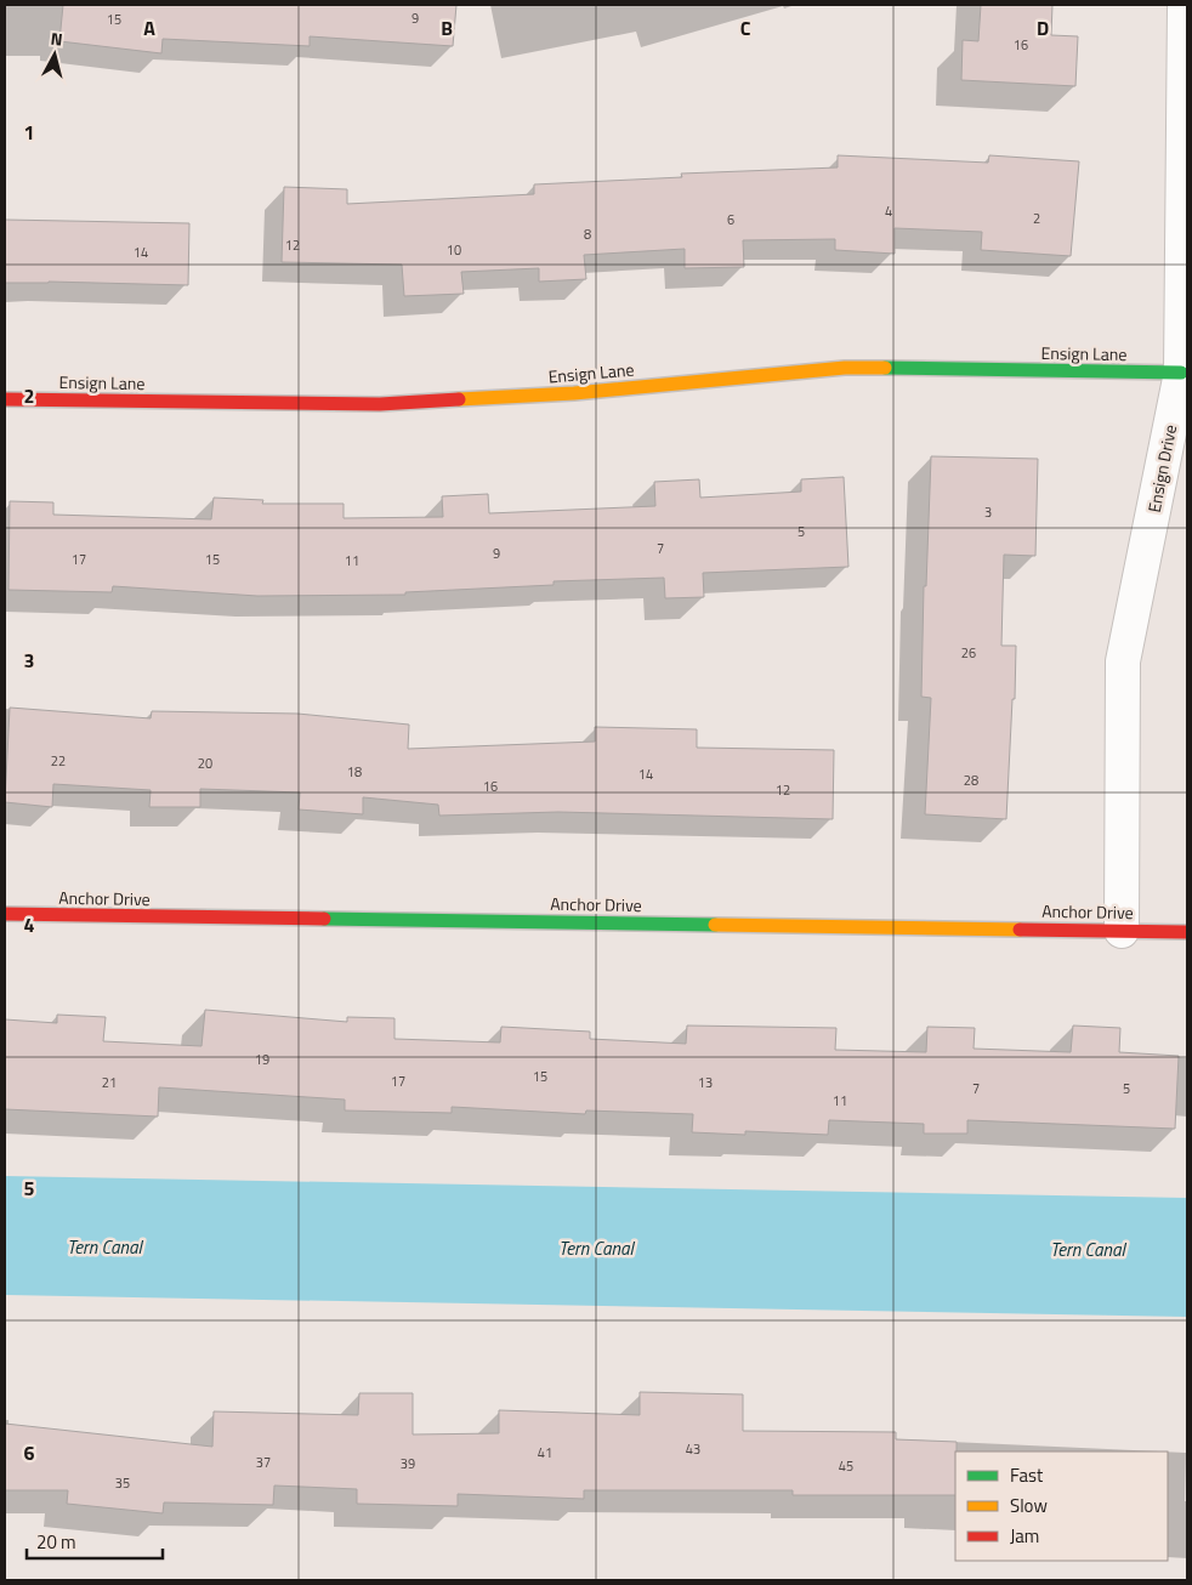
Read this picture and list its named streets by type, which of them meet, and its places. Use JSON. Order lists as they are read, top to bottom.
{
  "streets": {
    "street": ["Ensign Lane", "Ensign Drive", "Anchor Drive"]
  },
  "crossings": [
    ["Ensign Lane", "Ensign Drive"],
    ["Ensign Drive", "Anchor Drive"]
  ],
  "water": ["Tern Canal"],
  "house_numbers": [
    "9",
    "15",
    "16",
    "4",
    "2",
    "6",
    "8",
    "12",
    "10",
    "14",
    "3",
    "5",
    "7",
    "9",
    "17",
    "15",
    "11",
    "26",
    "22",
    "20",
    "18",
    "14",
    "28",
    "16",
    "12",
    "19",
    "15",
    "17",
    "21",
    "13",
    "7",
    "5",
    "11",
    "43",
    "41",
    "37",
    "39",
    "45",
    "35"
  ],
  "legend": ["Fast", "Slow", "Jam"],
  "scale_bar": "20 m",
  "north": "top",
  "grid": {
    "columns": [
      "A",
      "B",
      "C",
      "D"
    ],
    "rows": [
      "1",
      "2",
      "3",
      "4",
      "5",
      "6"
    ]
  }
}
